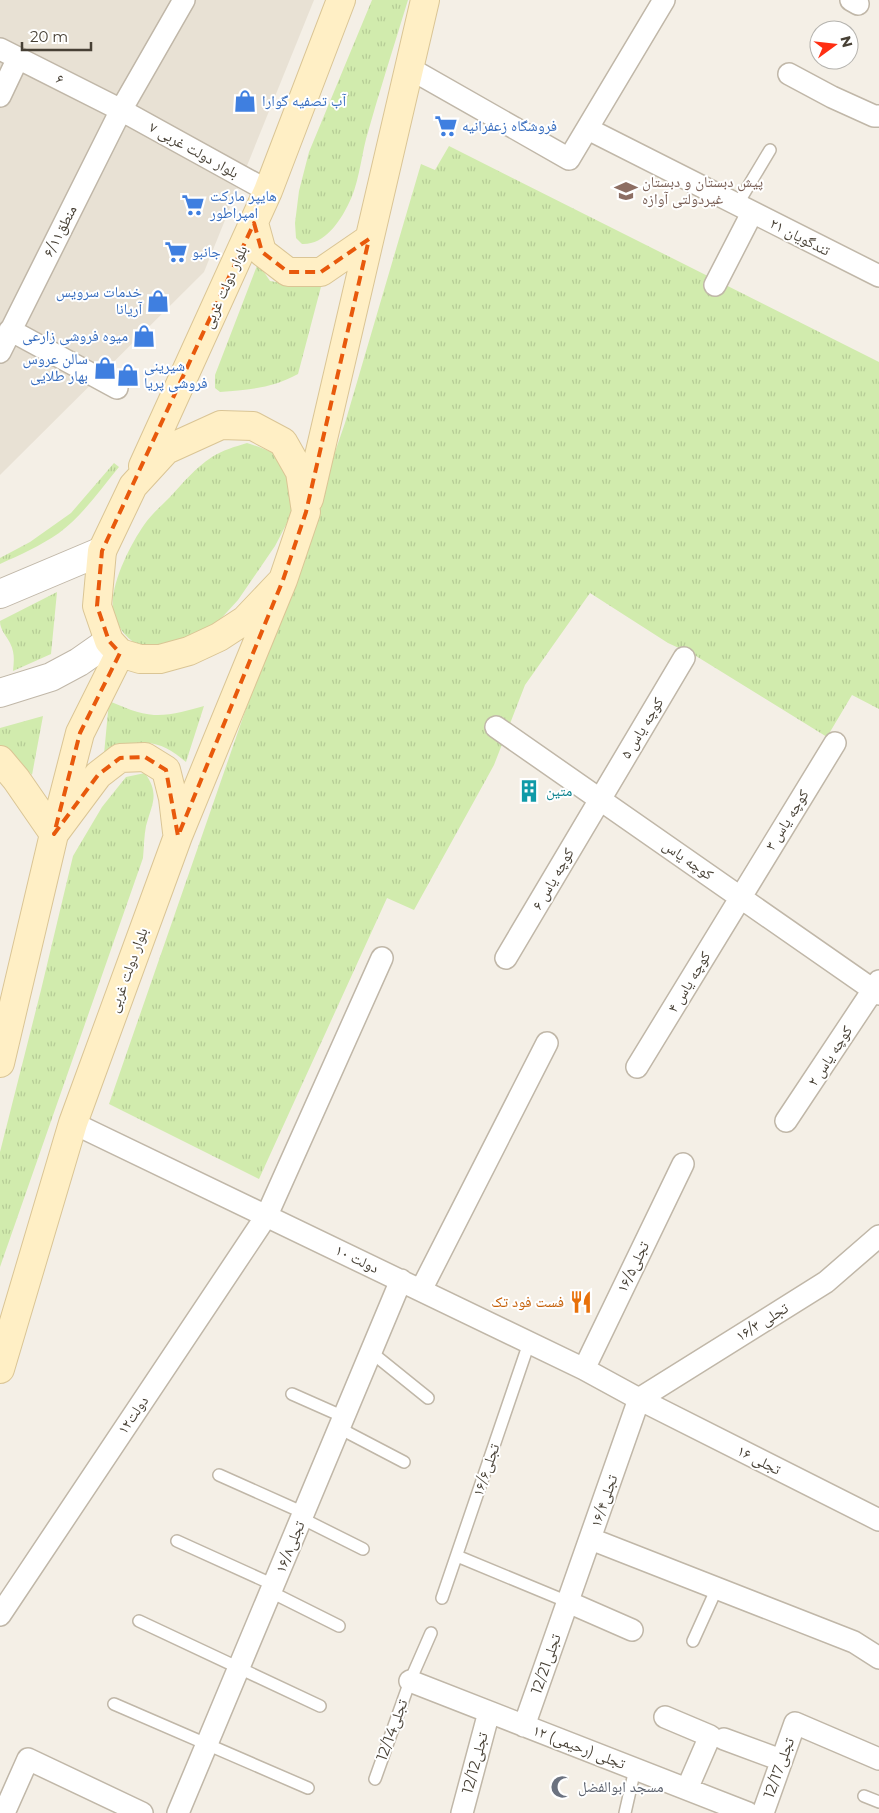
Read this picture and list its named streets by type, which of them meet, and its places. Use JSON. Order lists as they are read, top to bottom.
{
  "streets": {
    "main road": ["بلوار دولت غربی"],
    "street": [
      "۶",
      "بلوار دولت غربی ۷",
      "منطق۶/۱۱",
      "۲۱ تندگویان",
      "کوچه یاس ۵",
      "کوچه یاس ۳",
      "کوچه یاس",
      "کوچه یاس ۶",
      "کوچه یاس ۴",
      "کوچه یاس ۲",
      "۱۰ دولت",
      "تجلی۱۶/۵",
      "۱۶/۳ تجلی",
      "۱۲دولت",
      "۱۶ تجلی",
      "تجلی۱۶/۴",
      "تجلی۱۶/۸",
      "تجلی12/21",
      "۱۲ تجلی (رحیمی)",
      "تجلی12/12",
      "تجلی12/17"
    ],
    "lane": ["تجلی۱۶/۶", "تجلی12/14"]
  },
  "crossings": [
    ["۶", "بلوار دولت غربی ۷"],
    ["۶", "منطق۶/۱۱"],
    ["بلوار دولت غربی ۷", "منطق۶/۱۱"],
    ["بلوار دولت غربی ۷", "بلوار دولت غربی"],
    ["بلوار دولت غربی", "۱۰ دولت"],
    ["کوچه یاس ۵", "کوچه یاس"],
    ["کوچه یاس ۵", "کوچه یاس ۶"],
    ["کوچه یاس ۳", "کوچه یاس"],
    ["کوچه یاس ۳", "کوچه یاس ۴"],
    ["کوچه یاس", "کوچه یاس ۶"],
    ["کوچه یاس", "کوچه یاس ۴"],
    ["کوچه یاس", "کوچه یاس ۲"],
    ["۱۰ دولت", "تجلی۱۶/۵"],
    ["۱۰ دولت", "۱۶/۳ تجلی"],
    ["۱۰ دولت", "۱۲دولت"],
    ["۱۰ دولت", "۱۶ تجلی"],
    ["۱۰ دولت", "تجلی۱۶/۶"],
    ["۱۰ دولت", "تجلی۱۶/۴"],
    ["۱۰ دولت", "تجلی۱۶/۸"],
    ["۱۶/۳ تجلی", "۱۶ تجلی"],
    ["۱۶/۳ تجلی", "تجلی۱۶/۴"],
    ["۱۶ تجلی", "تجلی۱۶/۴"],
    ["تجلی۱۶/۴", "تجلی12/21"],
    ["تجلی12/21", "۱۲ تجلی (رحیمی)"],
    ["تجلی12/14", "۱۲ تجلی (رحیمی)"],
    ["۱۲ تجلی (رحیمی)", "تجلی12/12"]
  ],
  "places": {
    "shop": [
      "آب تصفیه گوارا",
      "خدمات سرویس آریانا",
      "میوه فروشی زارعی",
      "سالن عروس بهار طلایی",
      "شیرینی فروشی پریا"
    ],
    "supermarket": ["فروشگاه زعفرانیه", "هایپر مارکت امپراطور", "جانبو"],
    "school or university": ["پیش دبستان و دبستان غیردولتی آوازه"],
    "building": ["متین"],
    "restaurant": ["فست فود تک"],
    "mosque": ["مسجد ابوالفضل"]
  },
  "scale_bar": "20 m",
  "north": "right"
}
